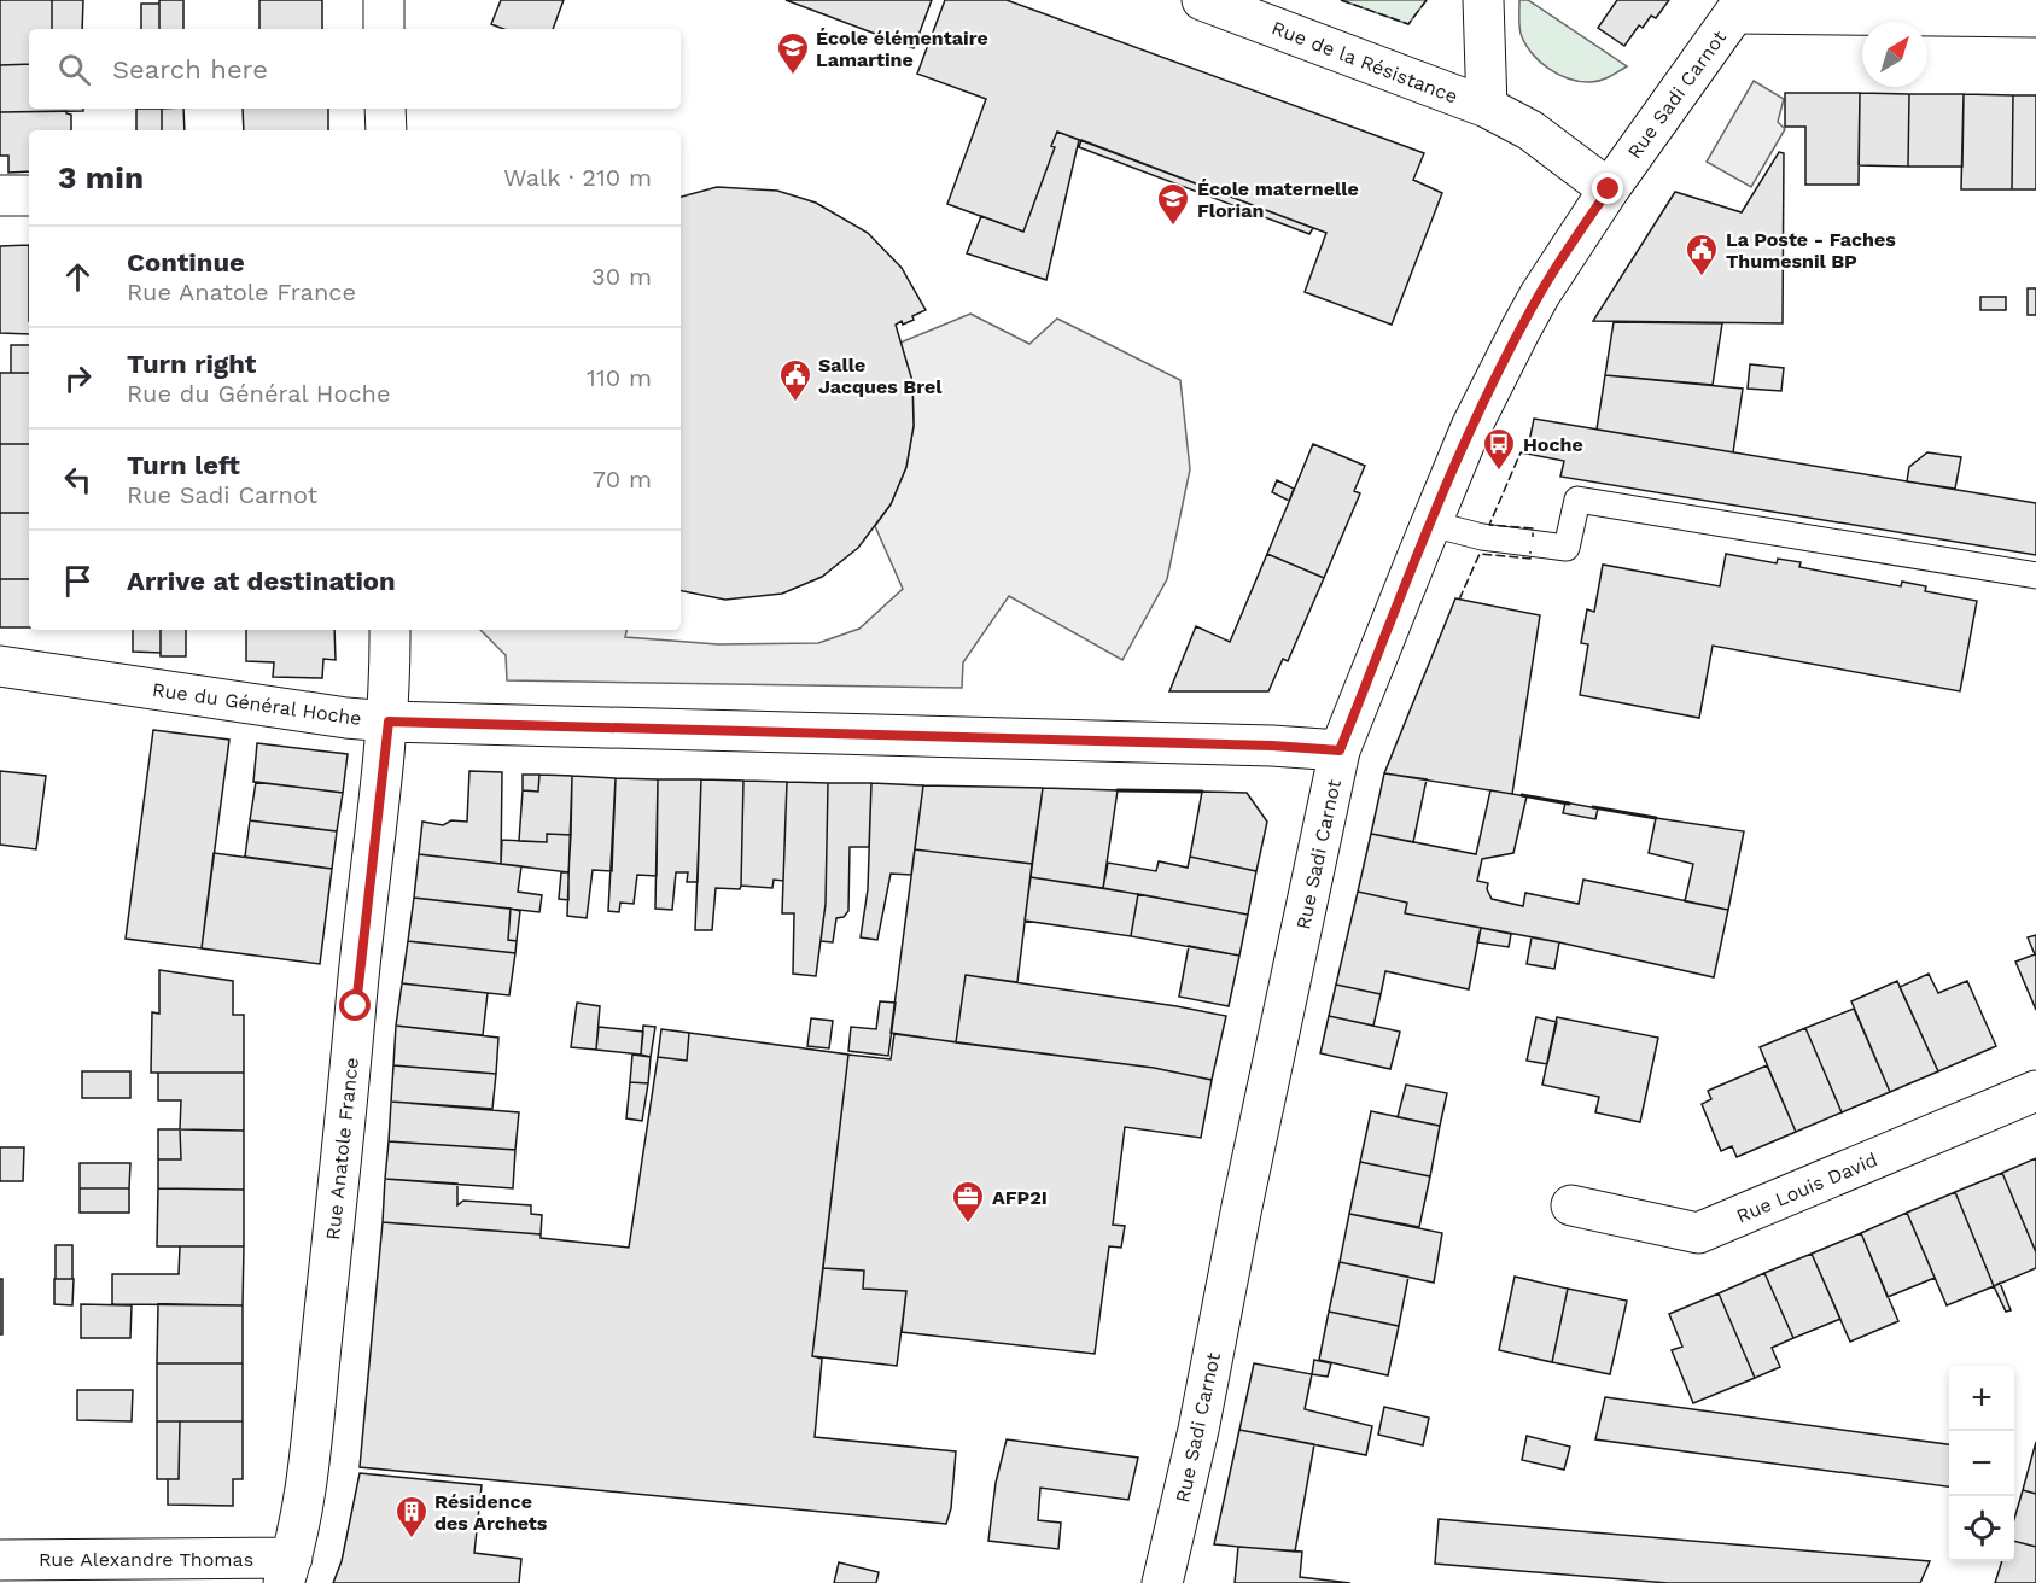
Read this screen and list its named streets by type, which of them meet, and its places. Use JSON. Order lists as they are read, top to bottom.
{
  "streets": {
    "street": [
      "Rue de la Résistance",
      "Rue Sadi Carnot",
      "Rue du Général Hoche",
      "Rue Anatole France",
      "Rue Louis David",
      "Rue Alexandre Thomas"
    ]
  },
  "crossings": [
    ["Rue de la Résistance", "Rue Sadi Carnot"],
    ["Rue Sadi Carnot", "Rue du Général Hoche"],
    ["Rue du Général Hoche", "Rue Anatole France"],
    ["Rue Anatole France", "Rue Alexandre Thomas"]
  ],
  "places": {
    "school or university": ["École élémentaire Lamartine", "École maternelle Florian"],
    "public building": ["La Poste - Faches Thumesnil BP", "Salle Jacques Brel"],
    "bus stop": ["Hoche"],
    "office": ["AFP2I"],
    "building": ["Résidence des Archets"]
  },
  "north": "top right",
  "page": {
    "search": "Search here",
    "heading": ["3 min", "Walk · 210 m"],
    "list": [
      ["Continue", "Rue Anatole France", "30 m"],
      ["Turn right", "Rue du Général Hoche", "110 m"],
      ["Turn left", "Rue Sadi Carnot", "70 m"],
      "Arrive at destination"
    ],
    "map_buttons": ["+", "−"]
  }
}
